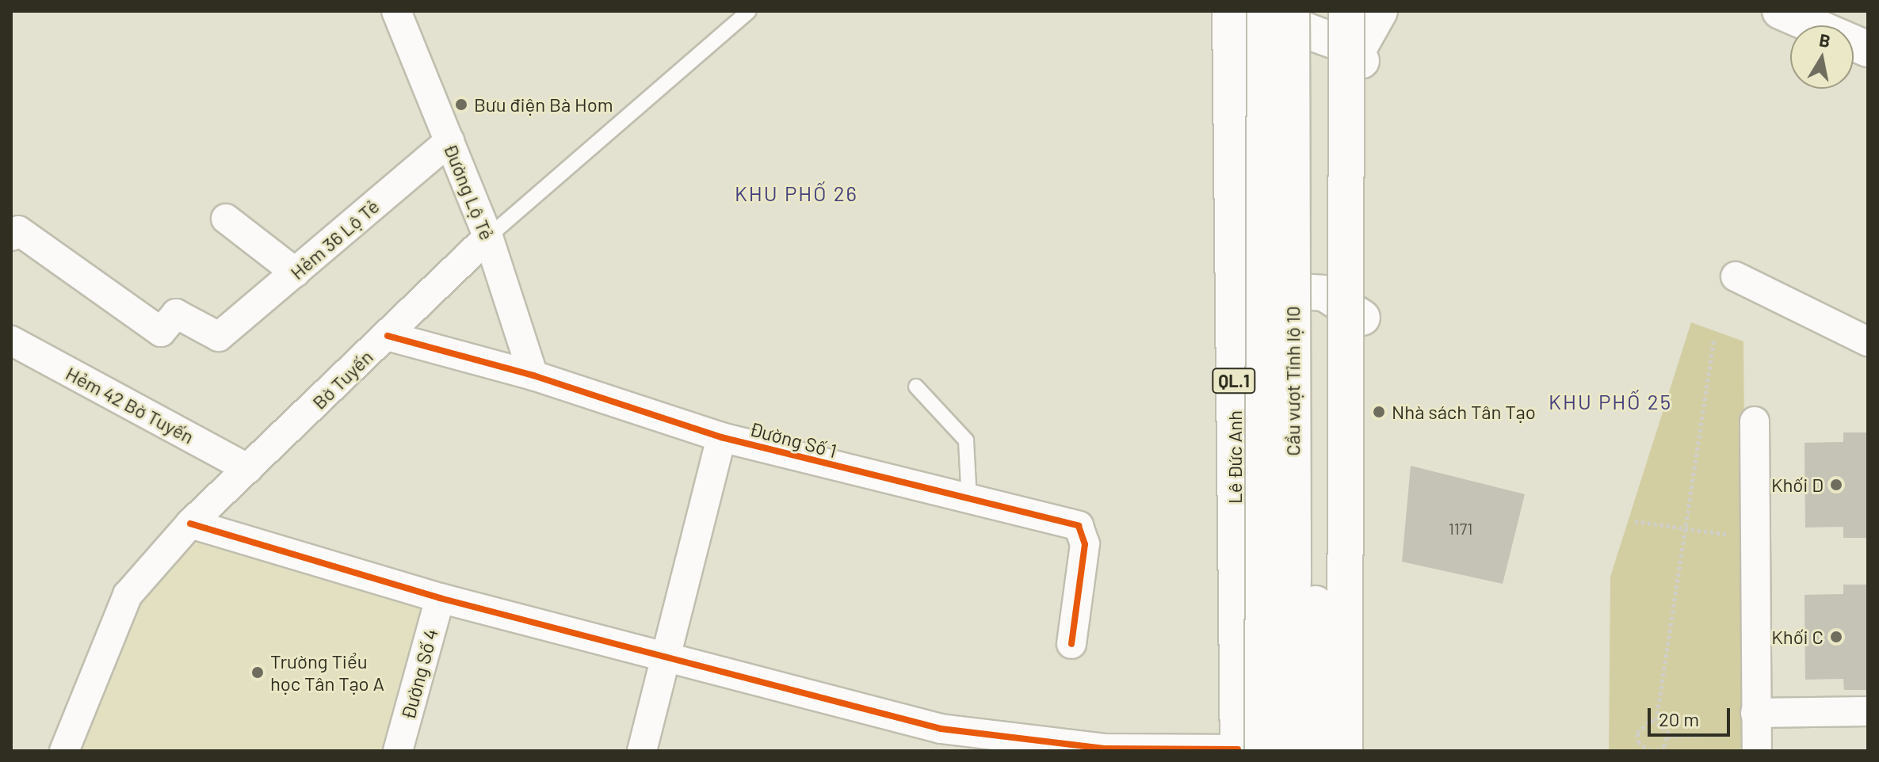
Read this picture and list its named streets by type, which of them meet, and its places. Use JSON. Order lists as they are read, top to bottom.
{
  "streets": {
    "main road": ["QL.1", "Cầu vượt Tỉnh lộ 10", "Lê Đức Anh"],
    "street": [
      "Đường Lộ Tẻ",
      "Hẻm 36 Lộ Tẻ",
      "Bờ Tuyến",
      "Hẻm 42 Bờ Tuyến",
      "Đường Số 1",
      "Đường Số 4"
    ]
  },
  "crossings": [
    ["Đường Lộ Tẻ", "Hẻm 36 Lộ Tẻ"],
    ["Đường Lộ Tẻ", "Bờ Tuyến"],
    ["Đường Lộ Tẻ", "Đường Số 1"],
    ["Bờ Tuyến", "Hẻm 42 Bờ Tuyến"],
    ["Bờ Tuyến", "Đường Số 1"],
    ["Cầu vượt Tỉnh lộ 10", "Lê Đức Anh"]
  ],
  "districts": ["KHU PHỐ 26", "KHU PHỐ 25"],
  "places": [
    "Bưu điện Bà Hom",
    "Nhà sách Tân Tạo",
    "Khối D",
    "Khối C",
    "Trường Tiểu học Tân Tạo A"
  ],
  "house_numbers": ["1171"],
  "scale_bar": "20 m",
  "north": "top"
}
